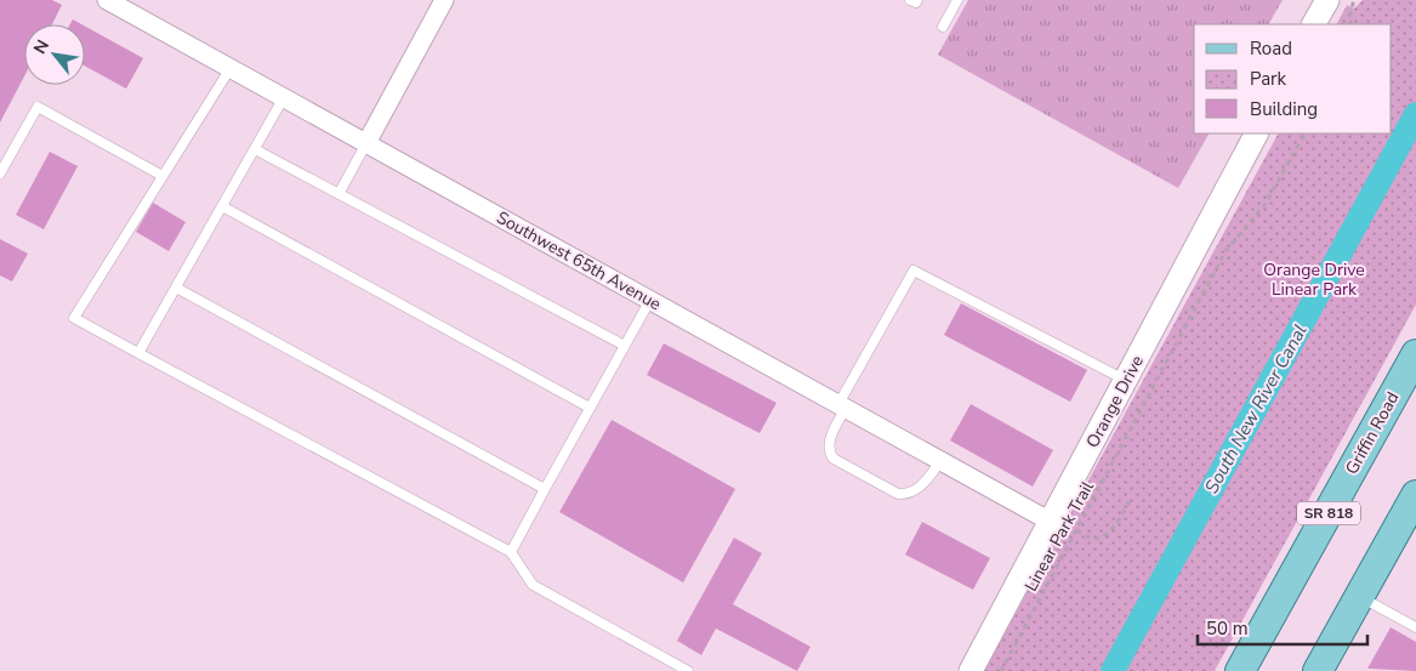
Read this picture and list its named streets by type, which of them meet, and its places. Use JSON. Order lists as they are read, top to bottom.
{
  "streets": {
    "main road": ["Griffin Road", "SR 818"],
    "street": ["Southwest 65th Avenue", "Orange Drive"],
    "path": ["Linear Park Trail"]
  },
  "crossings": [
    ["Southwest 65th Avenue", "Orange Drive"]
  ],
  "water": ["South New River Canal"],
  "parks": ["Orange Drive Linear Park"],
  "legend": ["Road", "Park", "Building"],
  "scale_bar": "50 m",
  "north": "top left"
}
